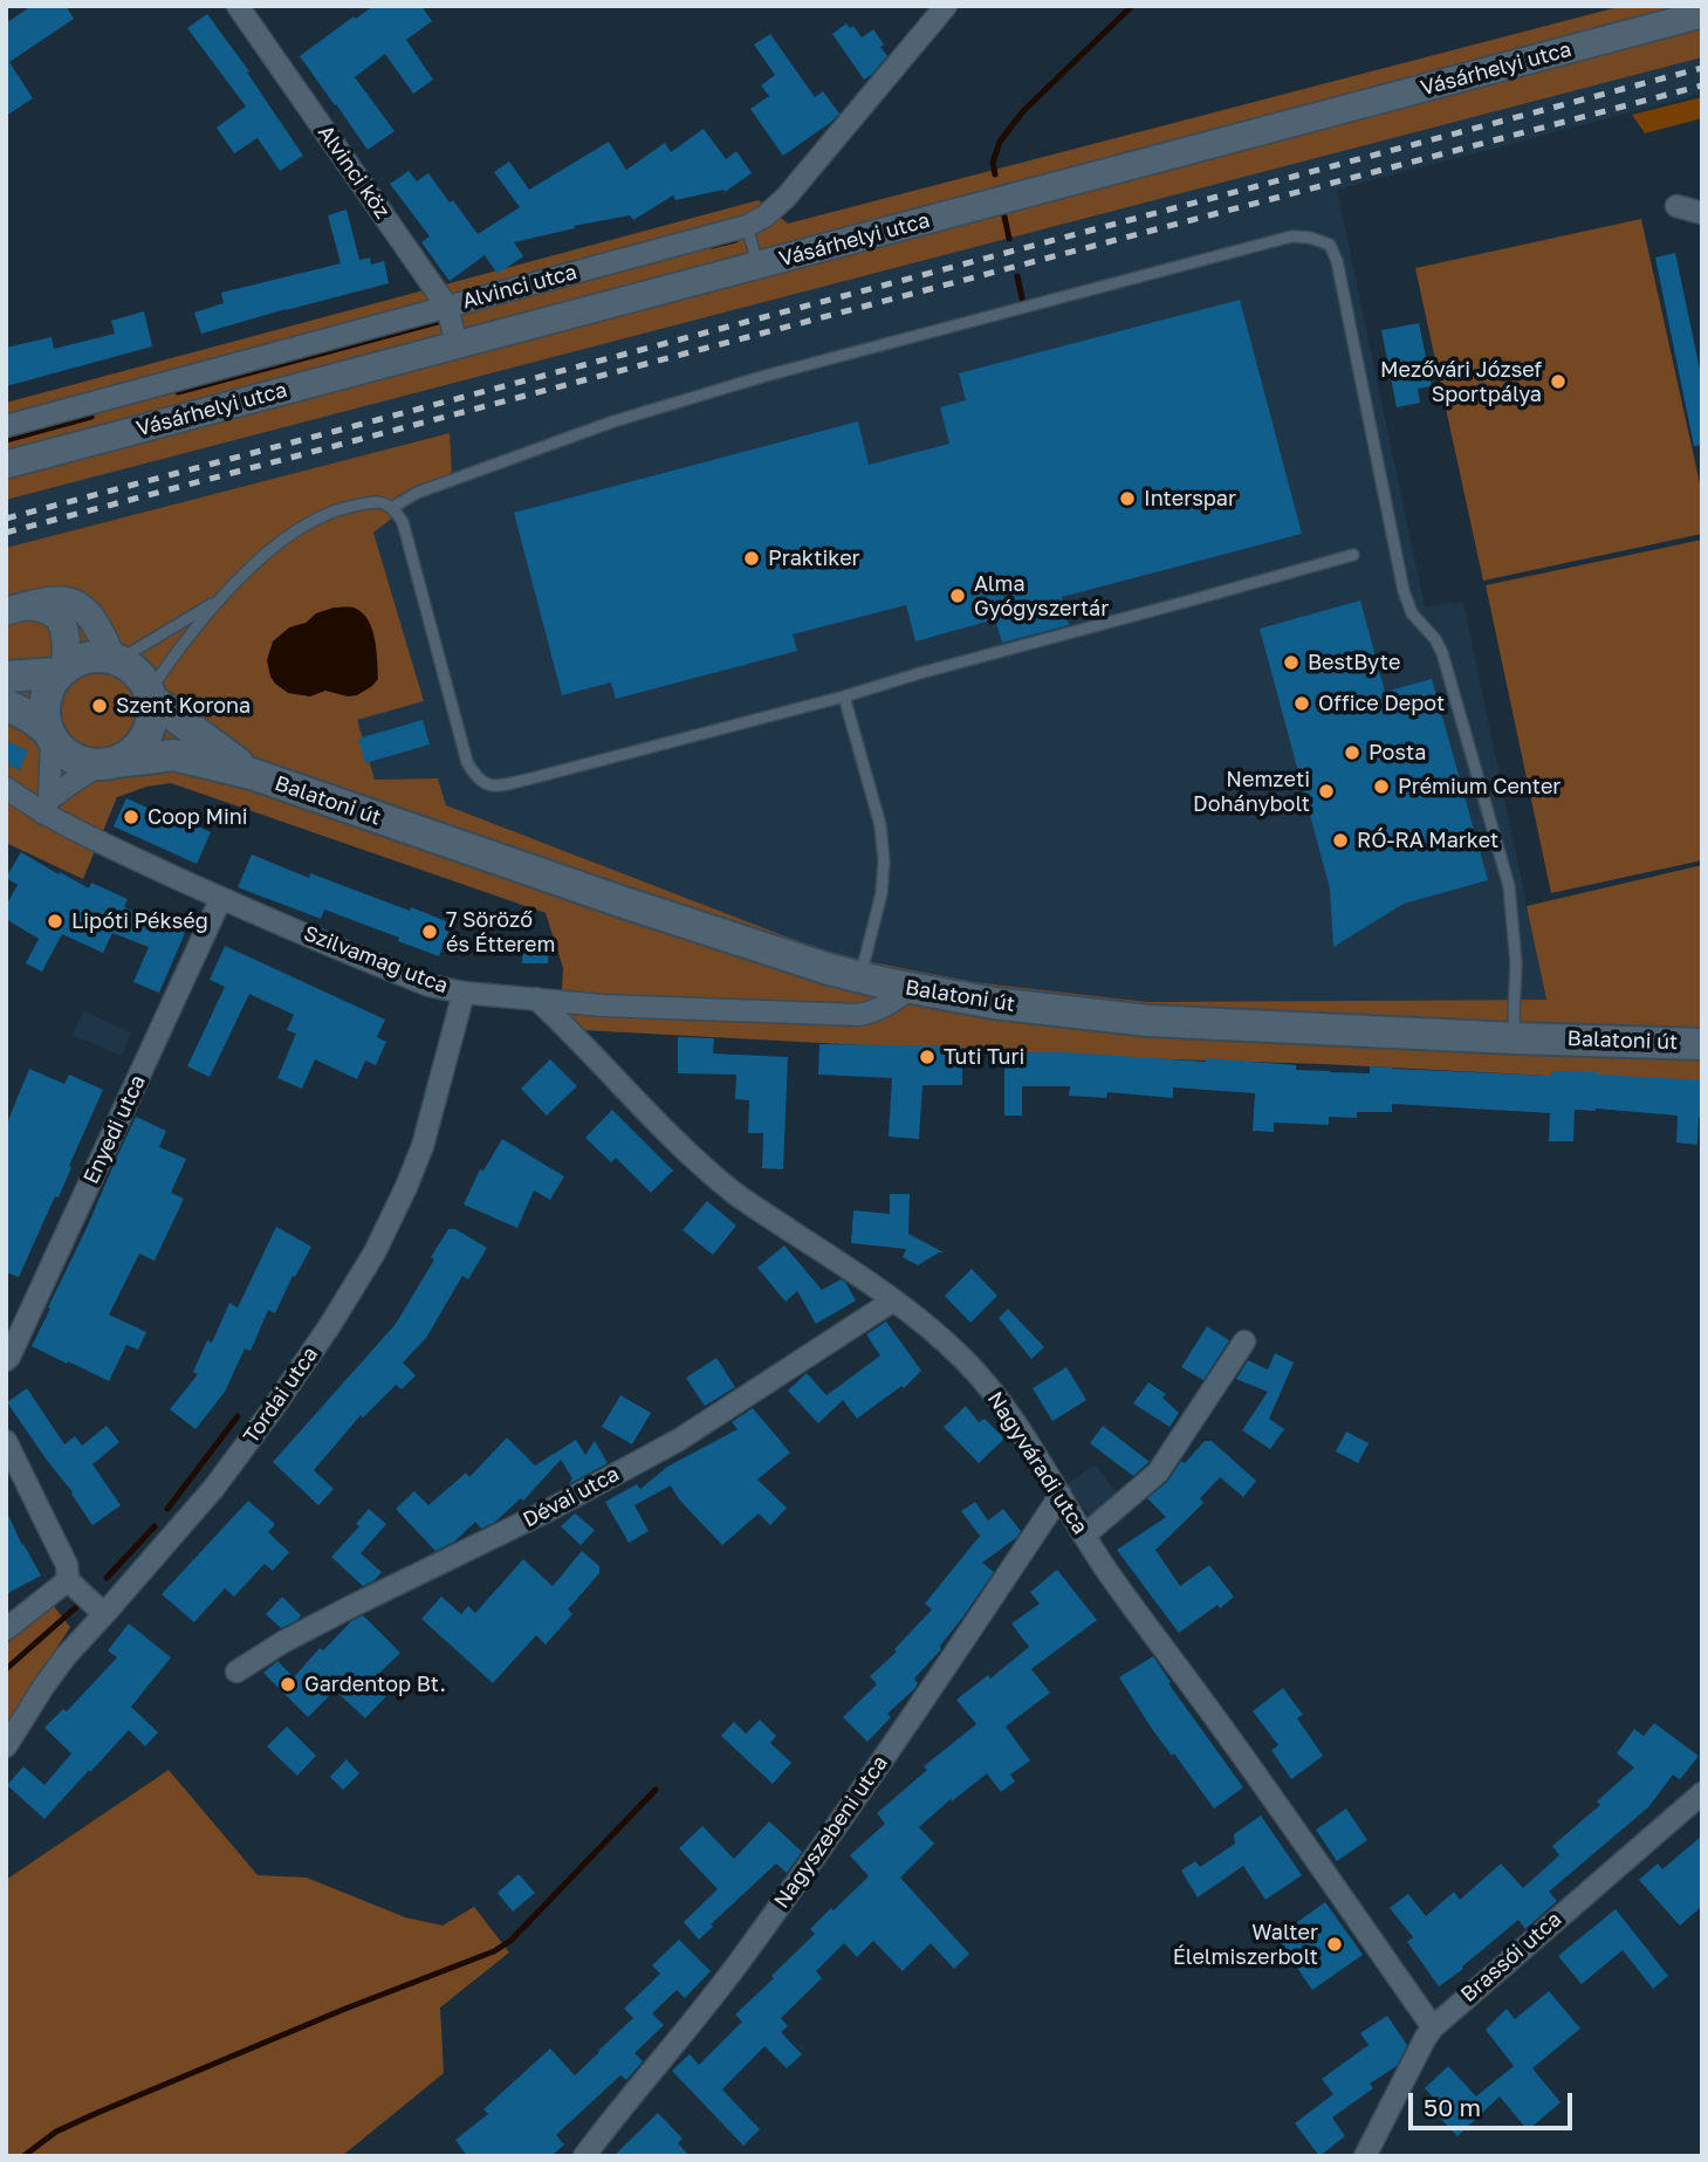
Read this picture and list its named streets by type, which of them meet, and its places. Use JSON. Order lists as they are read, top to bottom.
{
  "streets": {
    "main road": ["Balatoni út"],
    "street": [
      "Vásárhelyi utca",
      "Alvinci köz",
      "Alvinci utca",
      "Szilvamag utca",
      "Enyedi utca",
      "Tordai utca",
      "Nagyváradi utca",
      "Dévai utca",
      "Nagyszebeni utca",
      "Brassói utca"
    ]
  },
  "crossings": [
    ["Vásárhelyi utca", "Alvinci köz"],
    ["Alvinci köz", "Alvinci utca"],
    ["Balatoni út", "Szilvamag utca"],
    ["Szilvamag utca", "Enyedi utca"],
    ["Szilvamag utca", "Tordai utca"],
    ["Szilvamag utca", "Nagyváradi utca"],
    ["Nagyváradi utca", "Dévai utca"],
    ["Nagyváradi utca", "Nagyszebeni utca"],
    ["Nagyváradi utca", "Brassói utca"]
  ],
  "places": [
    "Mezővári József Sportpálya",
    "Interspar",
    "Praktiker",
    "Alma Gyógyszertár",
    "BestByte",
    "Office Depot",
    "Szent Korona",
    "Posta",
    "Prémium Center",
    "Nemzeti Dohánybolt",
    "Coop Mini",
    "RÓ-RA Market",
    "Lipóti Pékség",
    "7 Söröző és Étterem",
    "Tuti Turi",
    "Gardentop Bt.",
    "Walter Élelmiszerbolt"
  ],
  "scale_bar": "50 m"
}
